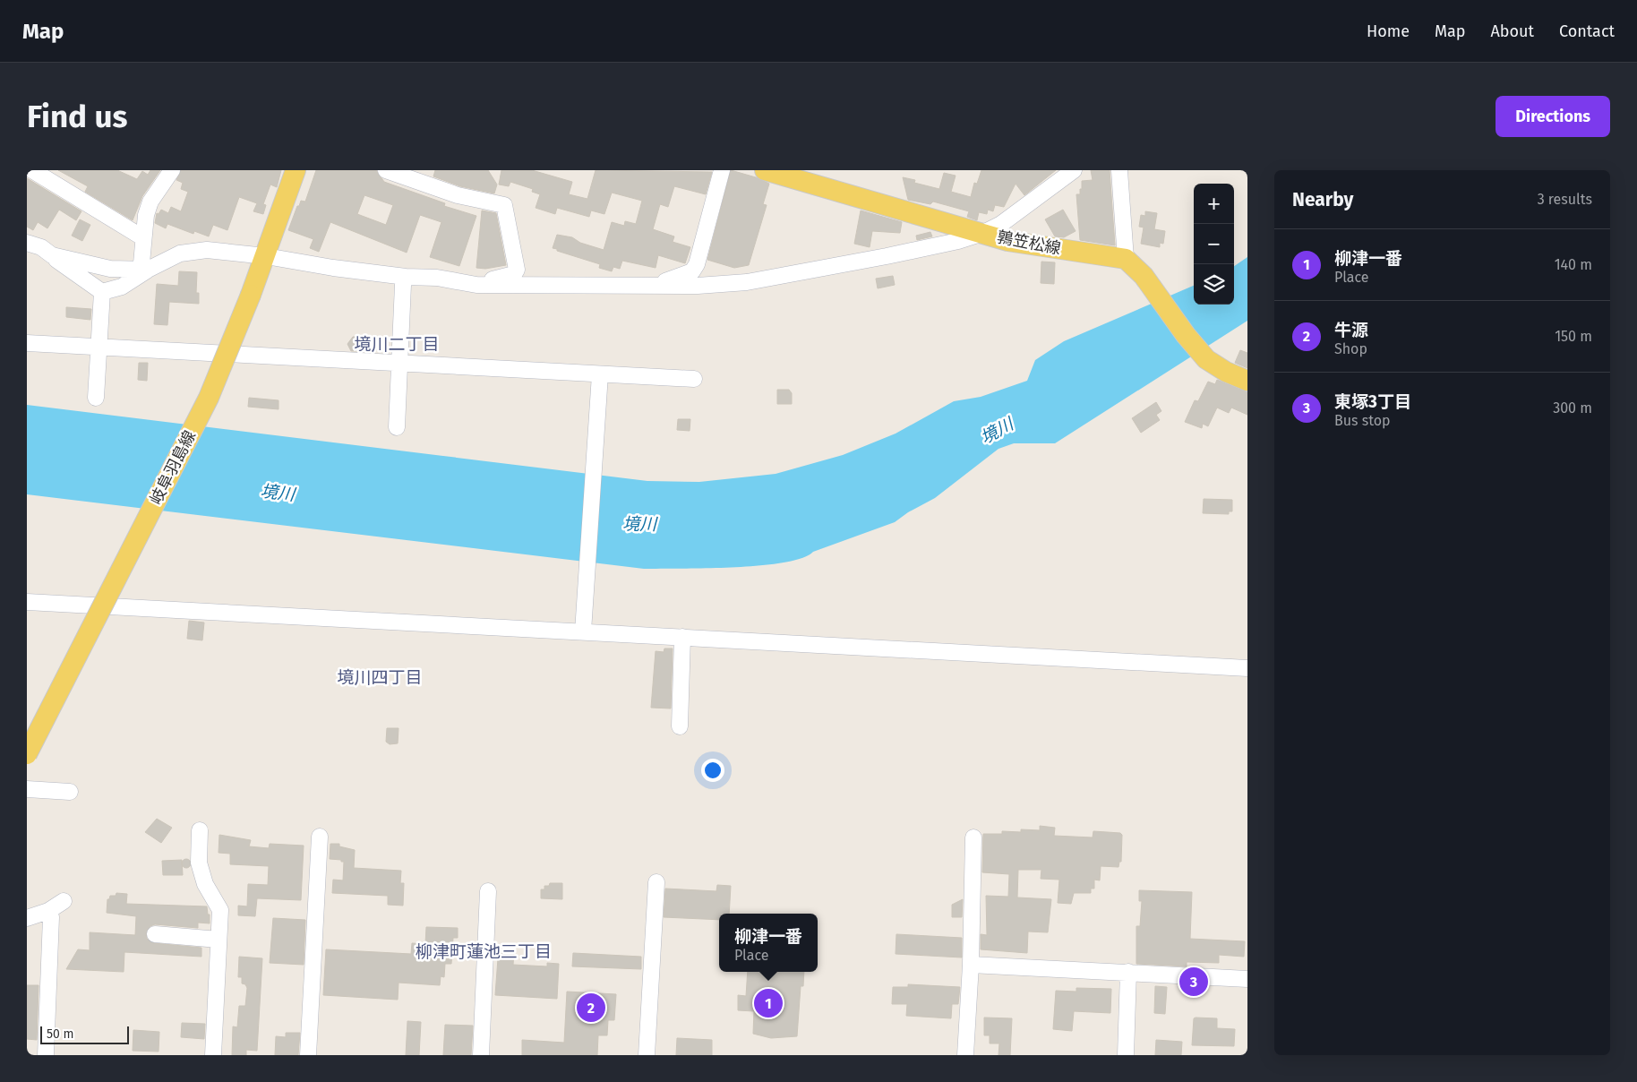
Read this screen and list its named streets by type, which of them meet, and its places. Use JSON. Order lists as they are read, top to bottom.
{
  "streets": {
    "main road": ["鶉笠松線", "岐阜羽島線"]
  },
  "districts": ["境川二丁目", "境川四丁目", "柳津町蓮池三丁目"],
  "water": ["境川"],
  "scale_bar": "50 m",
  "page": {
    "header": "Map",
    "nav": [
      "Home",
      "Map",
      "About",
      "Contact"
    ],
    "buttons": "Directions",
    "title": "Find us",
    "heading": ["Nearby", "3 results"],
    "map_buttons": ["+", "−"],
    "list": [
      {
        "mark": "1",
        "name": "柳津一番",
        "note": "Place",
        "value": "140 m"
      },
      {
        "mark": "2",
        "name": "牛源",
        "note": "Shop",
        "value": "150 m"
      },
      {
        "mark": "3",
        "name": "東塚3丁目",
        "note": "Bus stop",
        "value": "300 m"
      }
    ],
    "popup": ["柳津一番", "Place"],
    "pins": ["3", "1", "2"],
    "scale": "50 m"
  }
}
